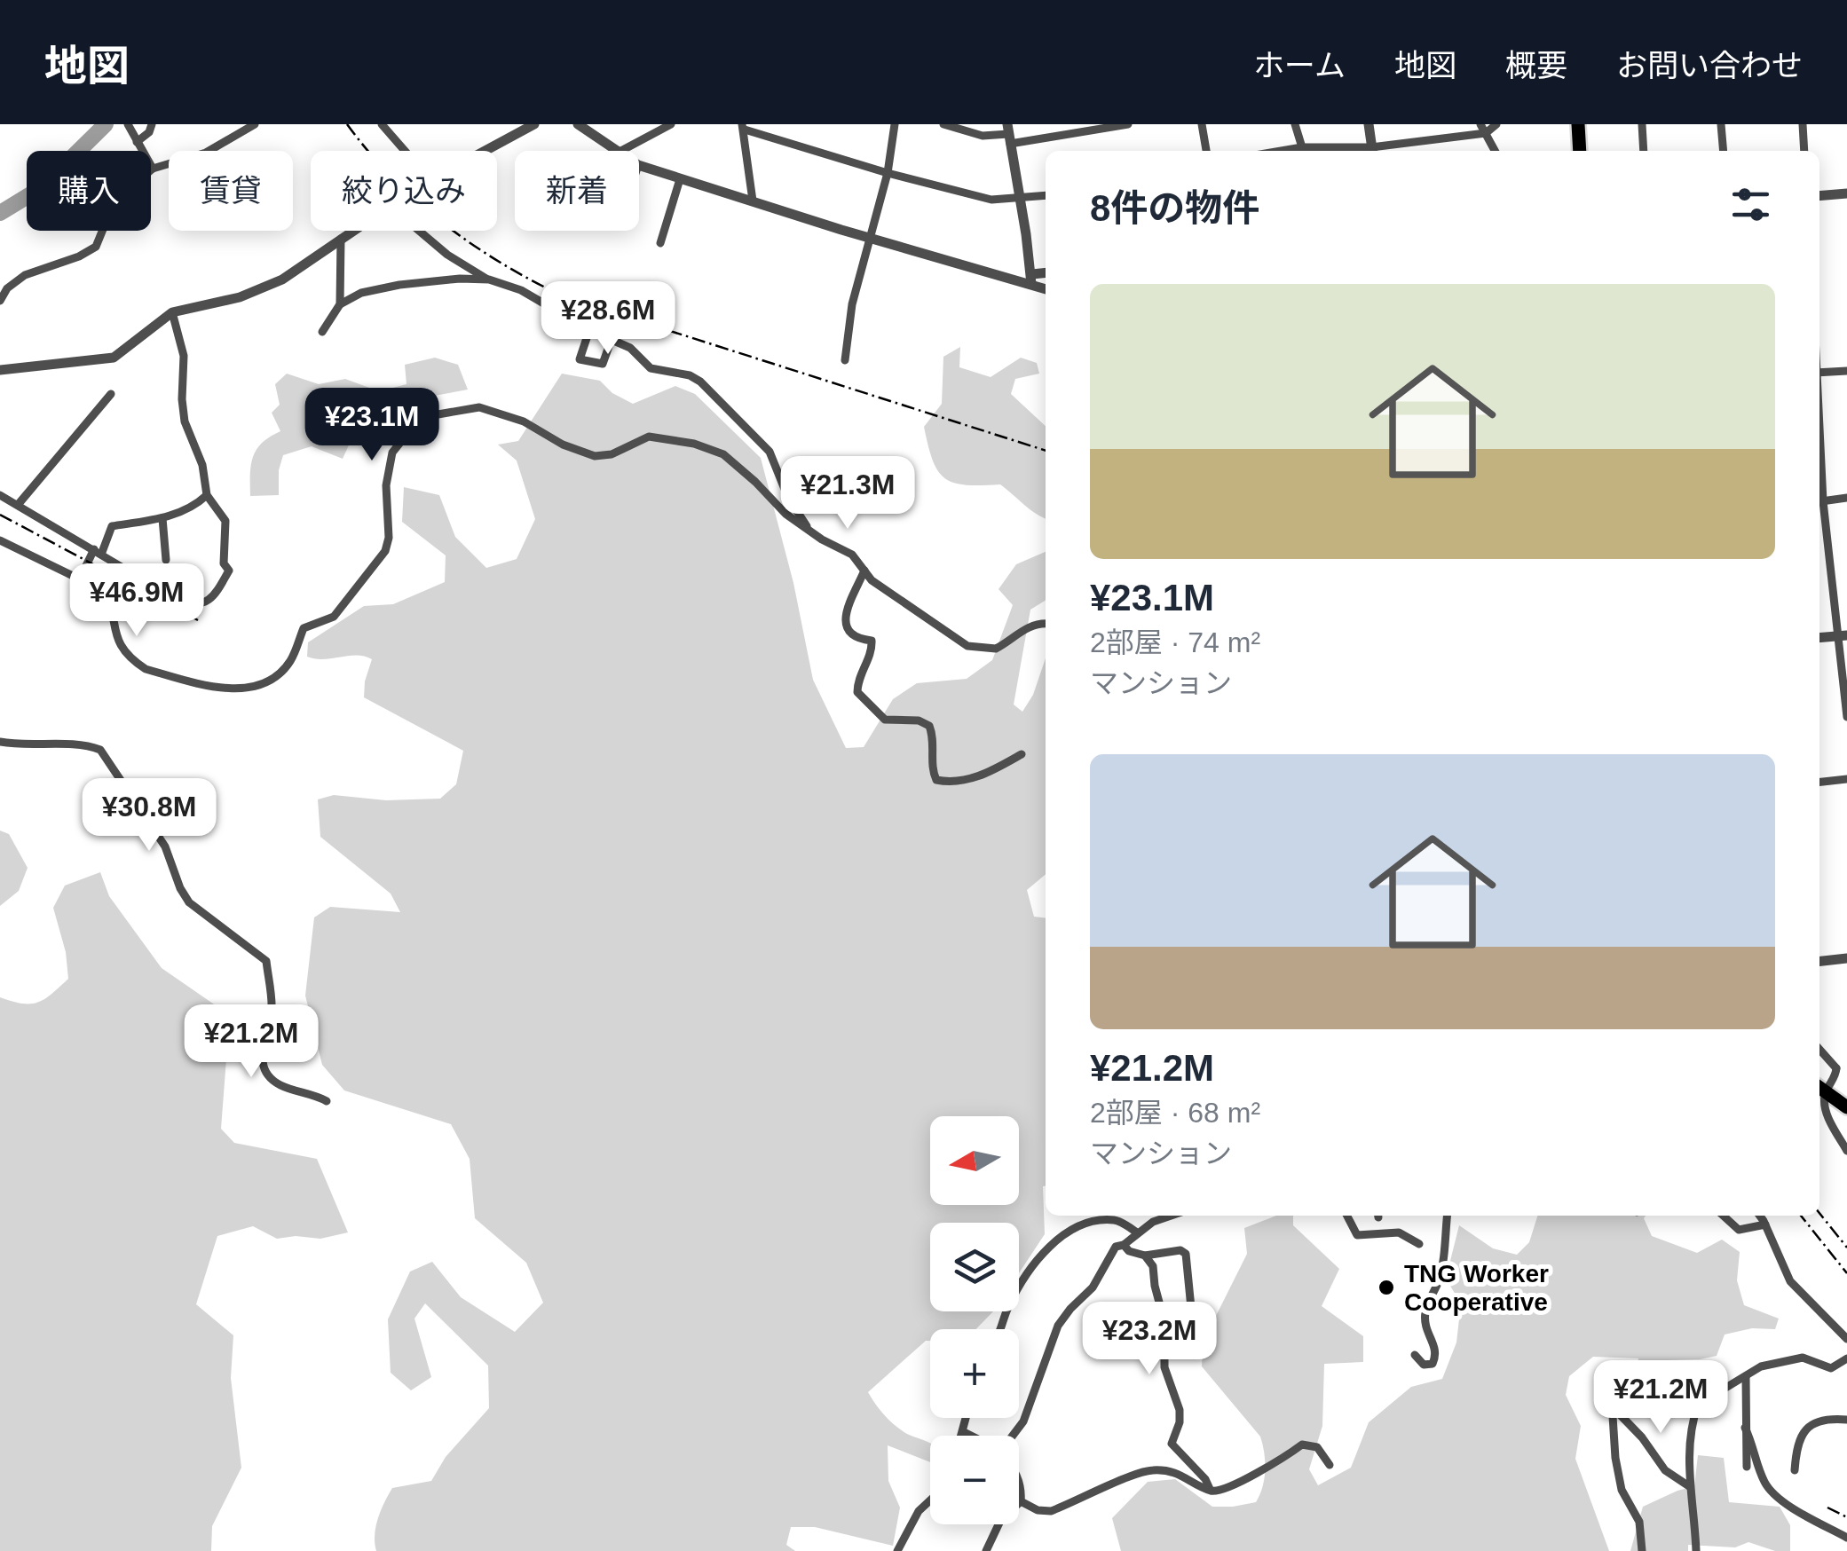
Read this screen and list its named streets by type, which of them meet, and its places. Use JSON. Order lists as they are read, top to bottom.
{
  "places": ["TNG Worker Cooperative"],
  "north": "left",
  "page": {
    "header": "地図",
    "nav": [
      "ホーム",
      "地図",
      "概要",
      "お問い合わせ"
    ],
    "chip": [
      "購入",
      "賃貸",
      "絞り込み",
      "新着"
    ],
    "heading": "8件の物件",
    "list": [
      {
        "name": "¥23.1M",
        "note": "2部屋 · 74 m² · マンション"
      },
      {
        "name": "¥21.2M",
        "note": "2部屋 · 68 m² · マンション"
      }
    ],
    "price": [
      "¥28.6M",
      "¥23.1M",
      "¥21.3M",
      "¥46.9M",
      "¥30.8M",
      "¥21.2M",
      "¥23.2M",
      "¥21.2M"
    ],
    "map_buttons": ["+", "−"]
  }
}
